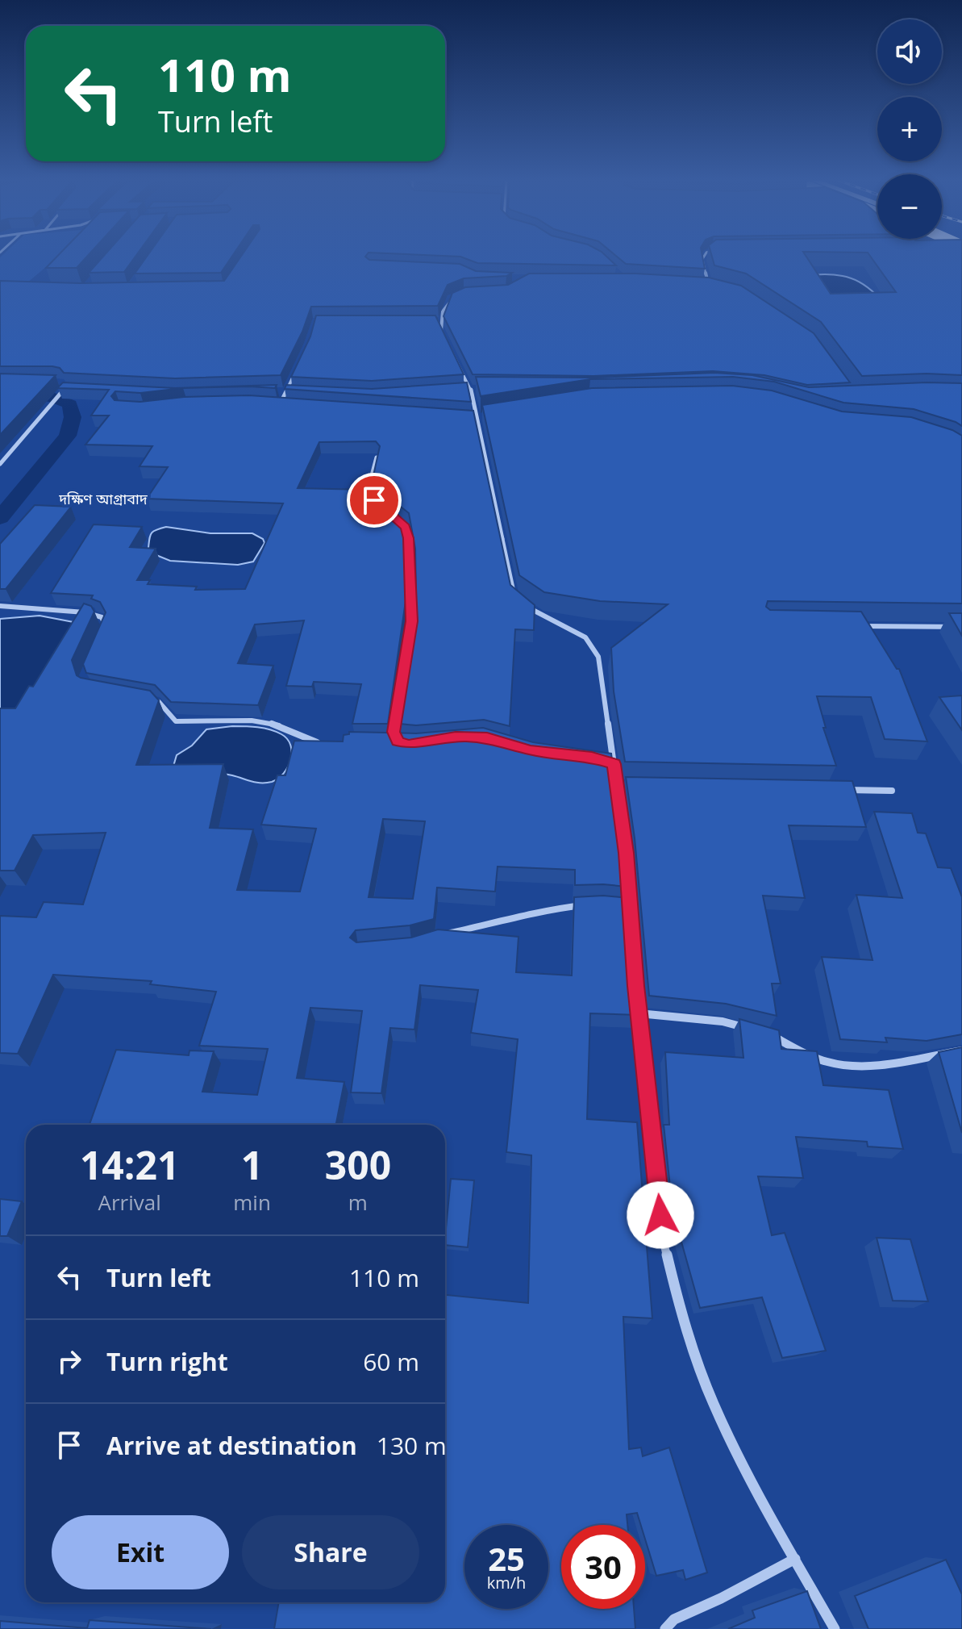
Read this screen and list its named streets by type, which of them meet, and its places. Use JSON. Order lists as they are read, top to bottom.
{
  "districts": ["দক্ষিণ আগ্রাবাদ"],
  "page": {
    "map_buttons": ["+", "−"],
    "turn": ["110 m", "Turn left"],
    "eta": [
      "14:21",
      "Arrival",
      "1",
      "min",
      "300",
      "m"
    ],
    "list": [
      {
        "name": "Turn left",
        "value": "110 m"
      },
      {
        "name": "Turn right",
        "value": "60 m"
      },
      {
        "name": "Arrive at destination",
        "value": "130 m"
      }
    ],
    "buttons": ["Exit", "Share"],
    "speed": "25 km/h",
    "limit": "30"
  }
}
